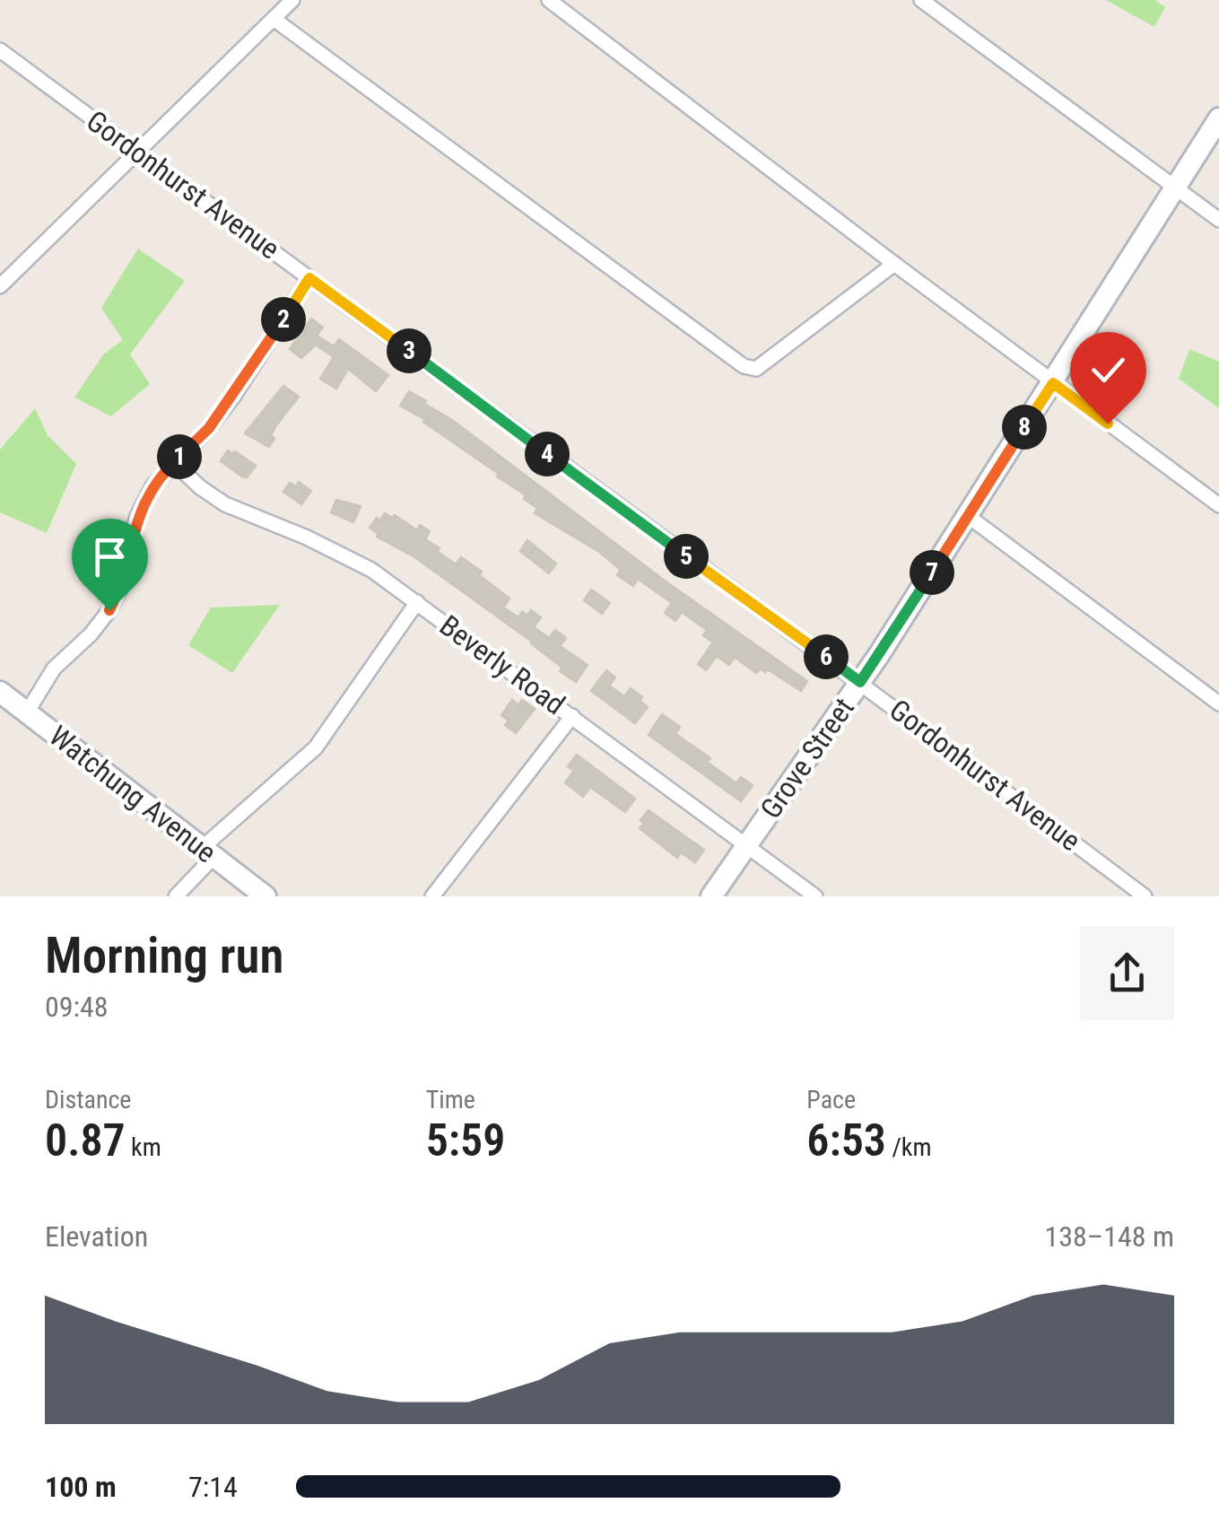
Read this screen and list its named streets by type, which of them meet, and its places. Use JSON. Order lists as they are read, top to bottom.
{
  "streets": {
    "main road": ["Grove Street", "Watchung Avenue"],
    "street": ["Gordonhurst Avenue", "Beverly Road"]
  },
  "crossings": [
    ["Gordonhurst Avenue", "Grove Street"],
    ["Beverly Road", "Grove Street"]
  ],
  "page": {
    "pins": [
      "2",
      "3",
      "8",
      "4",
      "1",
      "5",
      "7",
      "6"
    ],
    "heading": ["Morning run", "09:48"],
    "stats": [
      ["Distance", "0.87 km"],
      ["Time", "5:59"],
      ["Pace", "6:53 /km"]
    ],
    "chart": ["Elevation", "138–148 m"],
    "list": [
      {
        "name": "100 m",
        "note": "7:14"
      }
    ]
  }
}
